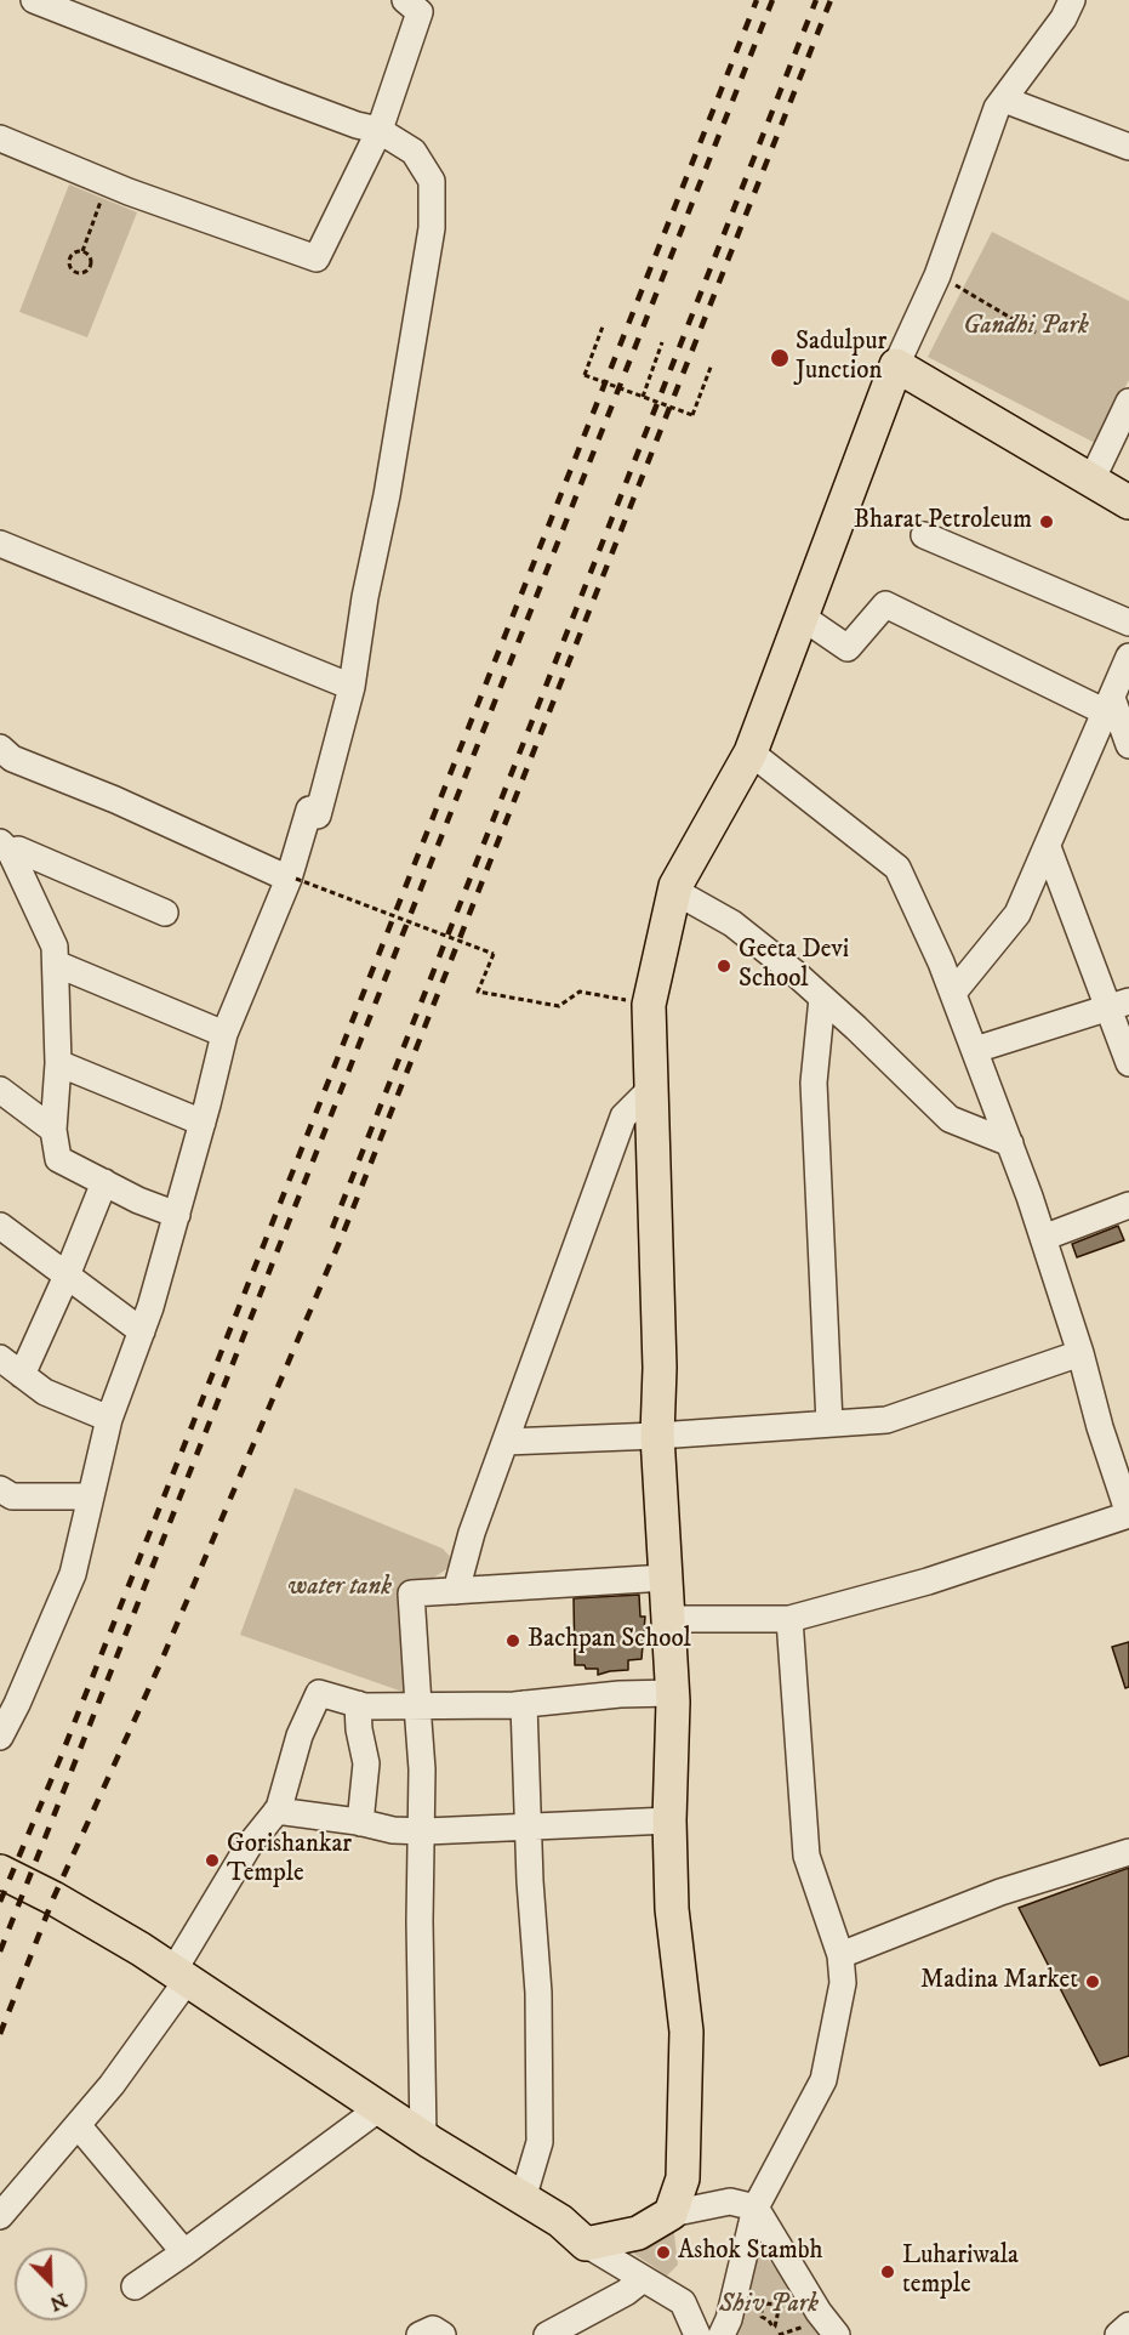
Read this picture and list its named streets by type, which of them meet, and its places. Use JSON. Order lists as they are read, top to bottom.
{
  "parks": ["Gandhi Park", "water tank", "Shiv Park"],
  "places": [
    "Sadulpur Junction",
    "Bharat Petroleum",
    "Geeta Devi School",
    "Bachpan School",
    "Gorishankar Temple",
    "Madina Market",
    "Ashok Stambh",
    "Luhariwala temple"
  ],
  "north": "bottom right"
}
